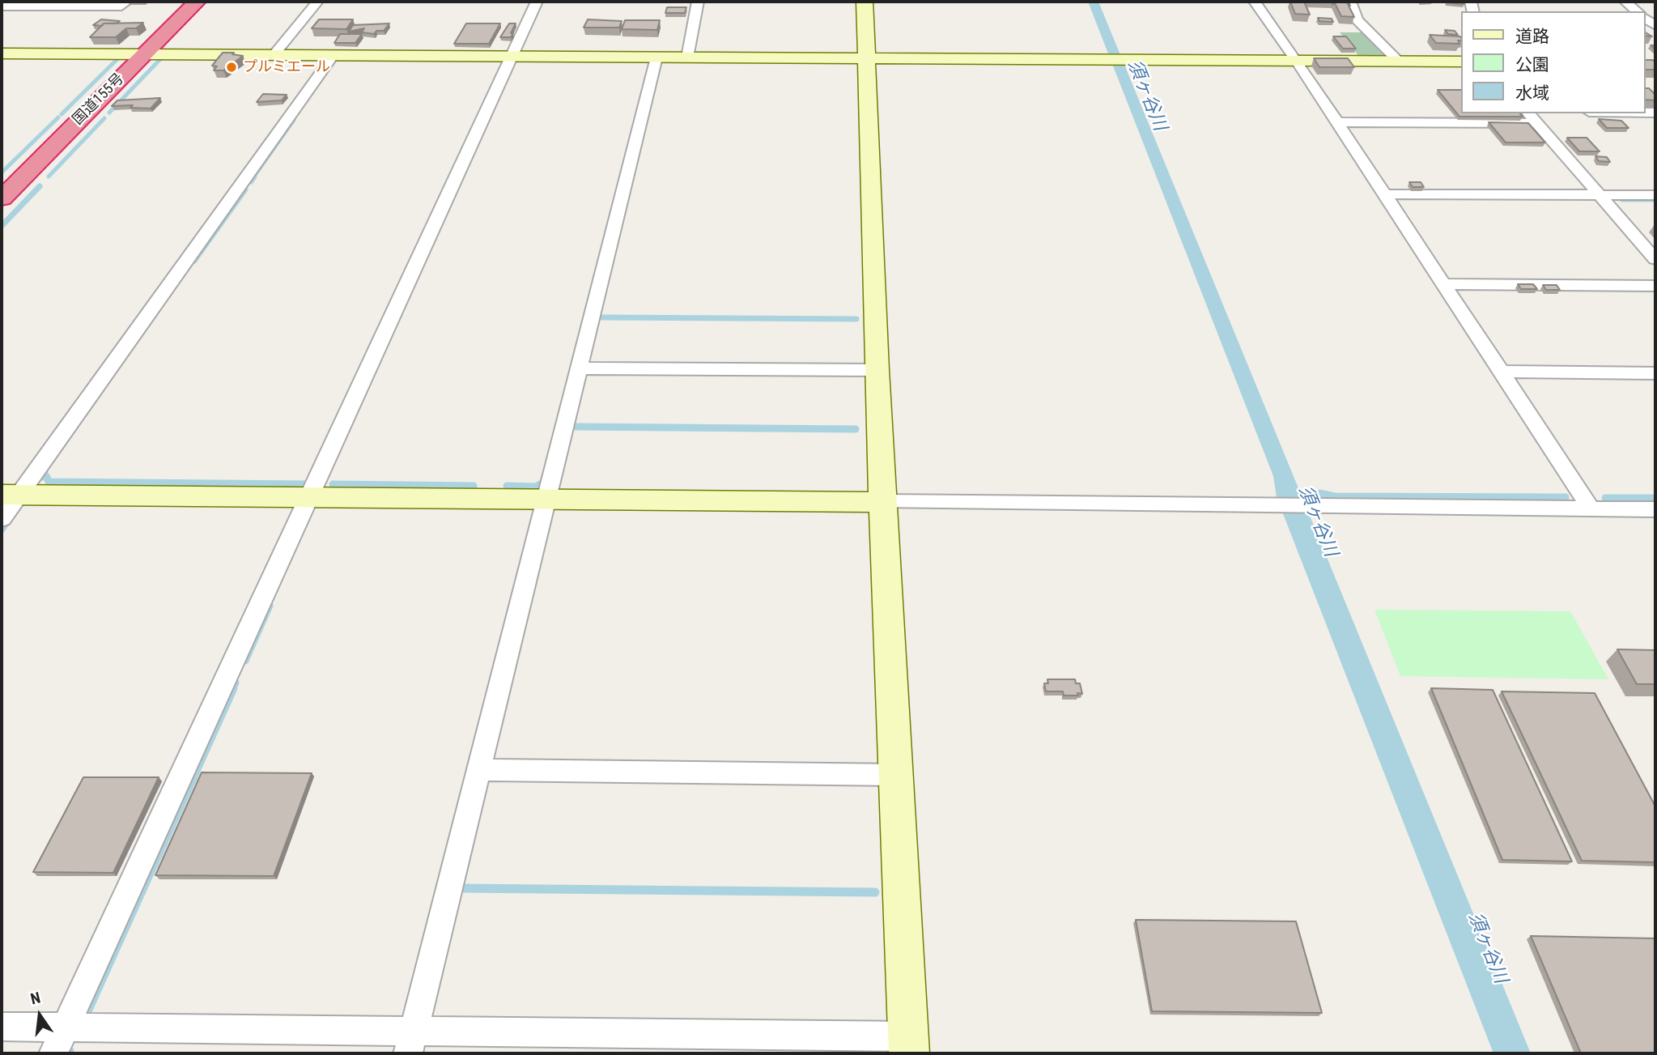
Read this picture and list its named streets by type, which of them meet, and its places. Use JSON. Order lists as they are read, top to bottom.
{
  "streets": {
    "highway": ["国道155号"]
  },
  "water": ["須ヶ谷川"],
  "places": ["プルミエール"],
  "legend": ["道路", "公園", "水域"],
  "north": "top"
}
